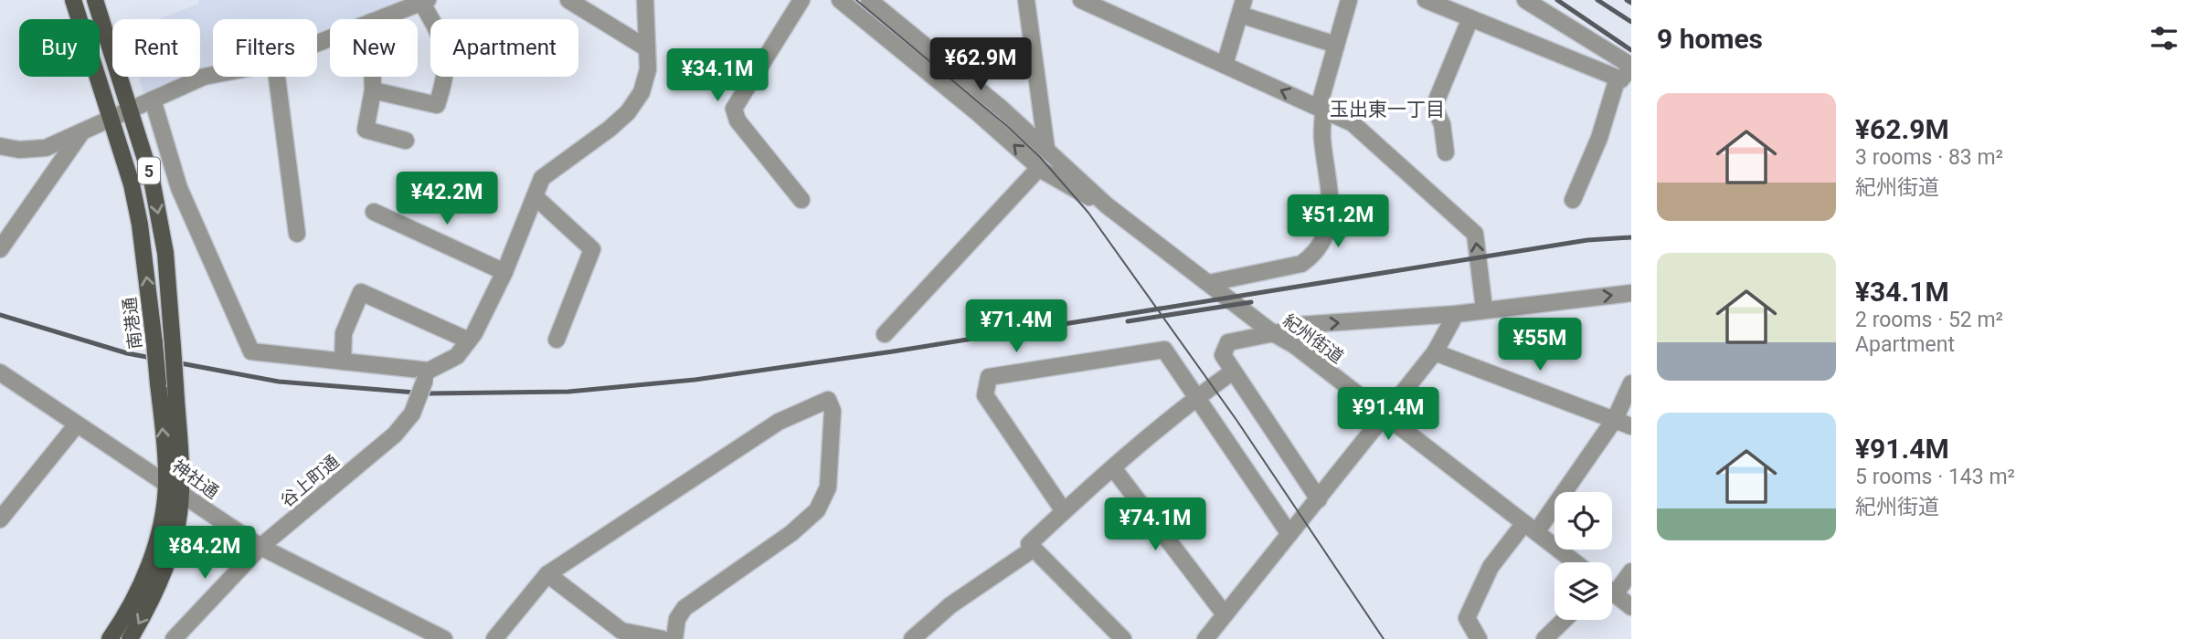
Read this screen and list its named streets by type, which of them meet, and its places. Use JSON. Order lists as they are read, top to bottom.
{
  "streets": {
    "main road": ["5", "南港通"],
    "street": ["紀州街道", "神社通", "谷上町通"]
  },
  "crossings": [
    ["南港通", "神社通"],
    ["神社通", "谷上町通"]
  ],
  "districts": ["玉出東一丁目"],
  "page": {
    "heading": "9 homes",
    "chip": [
      "Buy",
      "Rent",
      "Filters",
      "New",
      "Apartment"
    ],
    "price": [
      "¥62.9M",
      "¥34.1M",
      "¥42.2M",
      "¥51.2M",
      "¥71.4M",
      "¥55M",
      "¥91.4M",
      "¥74.1M",
      "¥84.2M"
    ],
    "list": [
      {
        "name": "¥62.9M",
        "note": "3 rooms · 83 m² · 紀州街道"
      },
      {
        "name": "¥34.1M",
        "note": "2 rooms · 52 m² · Apartment"
      },
      {
        "name": "¥91.4M",
        "note": "5 rooms · 143 m² · 紀州街道"
      }
    ]
  }
}
